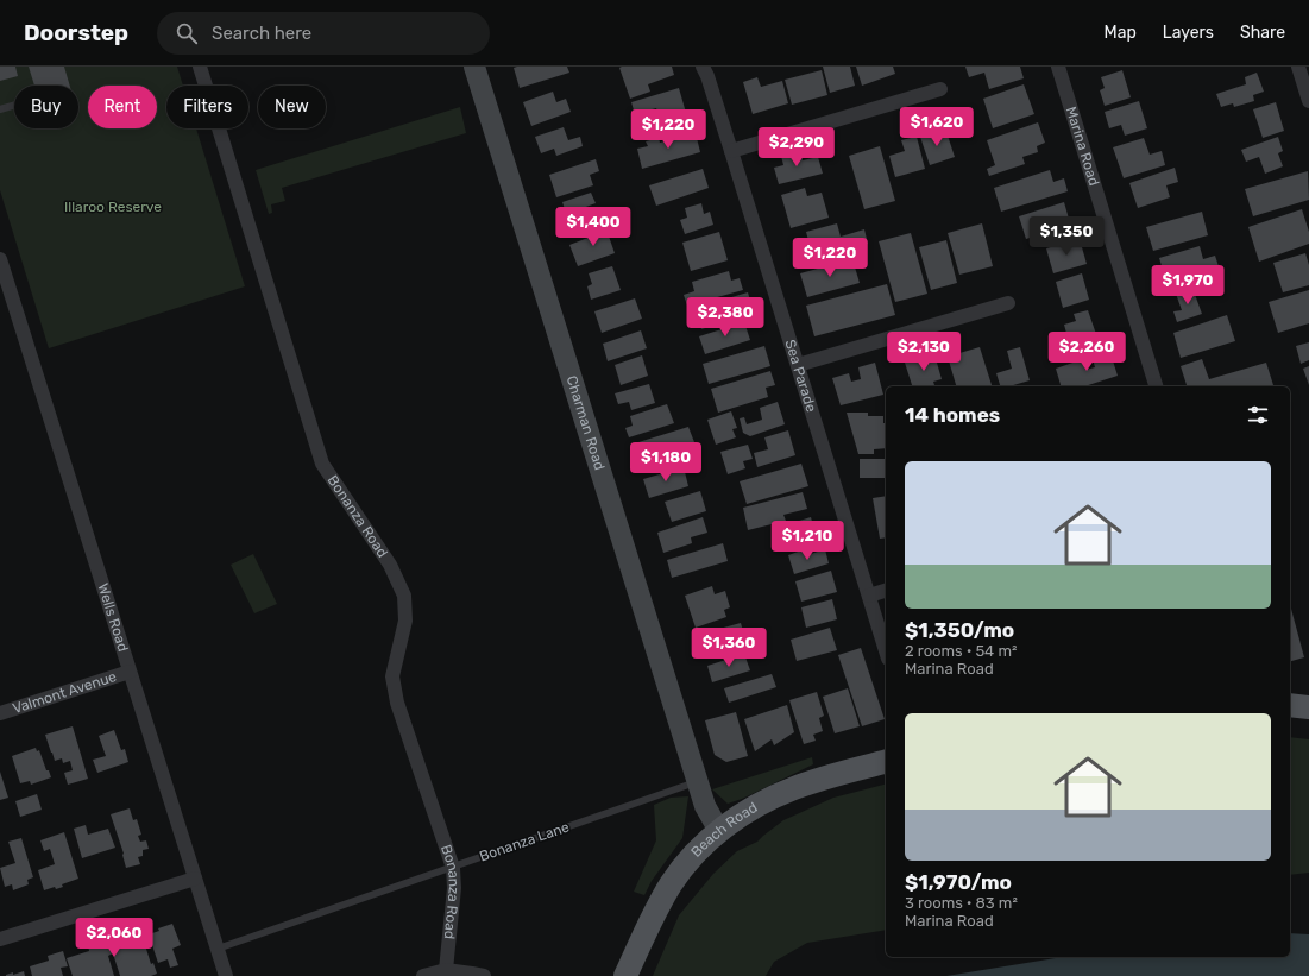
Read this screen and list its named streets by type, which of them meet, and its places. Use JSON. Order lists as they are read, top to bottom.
{
  "streets": {
    "main road": ["Charman Road", "Beach Road"],
    "street": [
      "Marina Road",
      "Sea Parade",
      "Bonanza Road",
      "Wells Road",
      "Valmont Avenue"
    ],
    "lane": ["Bonanza Lane"]
  },
  "crossings": [
    ["Charman Road", "Beach Road"],
    ["Charman Road", "Bonanza Lane"],
    ["Bonanza Road", "Bonanza Lane"],
    ["Wells Road", "Valmont Avenue"],
    ["Wells Road", "Bonanza Lane"]
  ],
  "parks": ["Illaroo Reserve"],
  "page": {
    "header": "Doorstep",
    "search": "Search here",
    "nav": ["Map", "Layers", "Share"],
    "chip": [
      "Buy",
      "Rent",
      "Filters",
      "New"
    ],
    "price": [
      "$1,620",
      "$1,220",
      "$2,290",
      "$1,400",
      "$1,350",
      "$1,220",
      "$1,970",
      "$2,380",
      "$2,130",
      "$2,260",
      "$1,180",
      "$1,210",
      "$1,360",
      "$2,060"
    ],
    "heading": "14 homes",
    "list": [
      {
        "name": "$1,350/mo",
        "note": "2 rooms · 54 m² · Marina Road"
      },
      {
        "name": "$1,970/mo",
        "note": "3 rooms · 83 m² · Marina Road"
      }
    ]
  }
}
